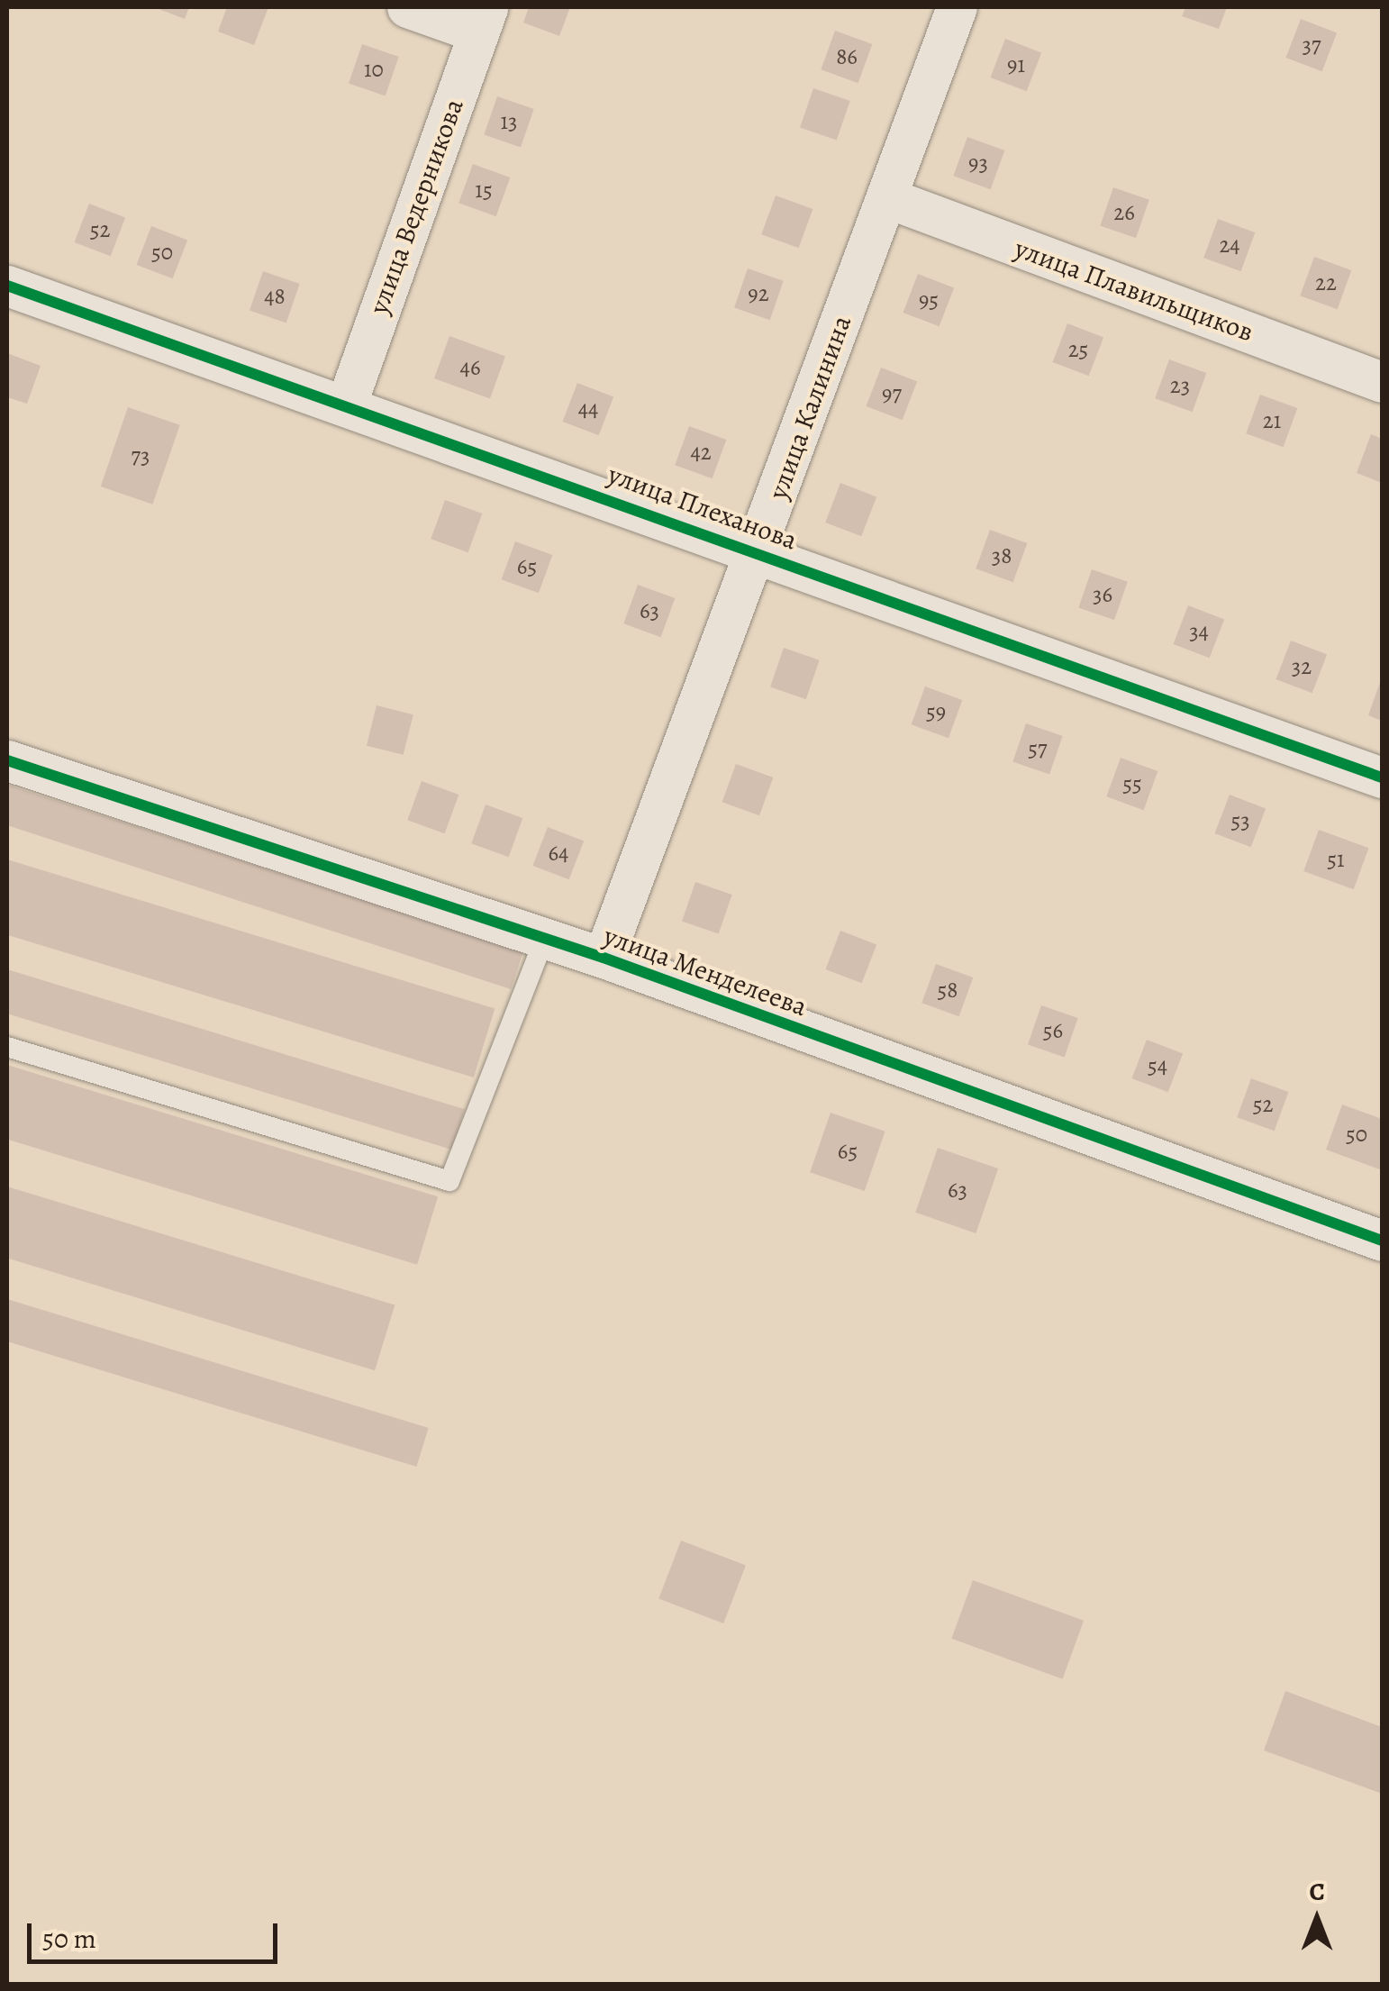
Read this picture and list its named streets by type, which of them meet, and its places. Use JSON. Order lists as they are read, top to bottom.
{
  "streets": {
    "street": [
      "улица Ведерникова",
      "улица Плавильщиков",
      "улица Калинина",
      "улица Плеханова",
      "улица Менделеева"
    ]
  },
  "crossings": [
    ["улица Ведерникова", "улица Плеханова"],
    ["улица Плавильщиков", "улица Калинина"],
    ["улица Калинина", "улица Плеханова"],
    ["улица Калинина", "улица Менделеева"]
  ],
  "house_numbers": [
    "37",
    "86",
    "91",
    "10",
    "13",
    "93",
    "15",
    "26",
    "52",
    "24",
    "50",
    "22",
    "92",
    "48",
    "95",
    "25",
    "46",
    "23",
    "97",
    "44",
    "21",
    "42",
    "73",
    "38",
    "65",
    "36",
    "63",
    "34",
    "32",
    "59",
    "57",
    "55",
    "53",
    "64",
    "51",
    "58",
    "56",
    "54",
    "52",
    "50",
    "65",
    "63"
  ],
  "scale_bar": "50 m",
  "north": "top"
}
